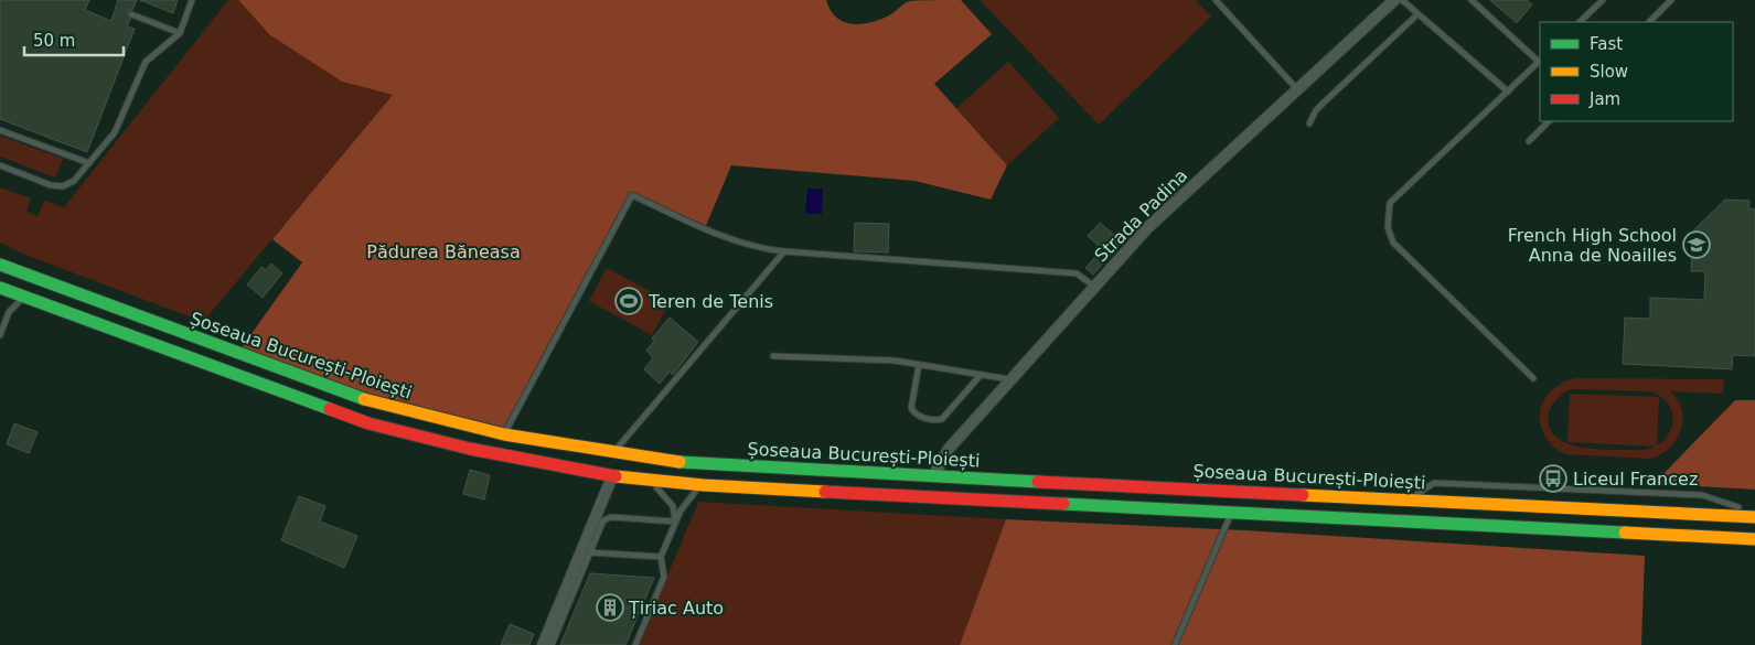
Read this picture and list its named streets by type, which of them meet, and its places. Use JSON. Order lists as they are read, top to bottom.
{
  "streets": {
    "highway": ["Șoseaua București-Ploiești"],
    "street": ["Strada Padina"]
  },
  "crossings": [
    ["Strada Padina", "Șoseaua București-Ploiești"]
  ],
  "parks": ["Pădurea Băneasa"],
  "places": {
    "school or university": ["French High School Anna de Noailles"],
    "sports": ["Teren de Tenis"],
    "bus stop": ["Liceul Francez"],
    "building": ["Țiriac Auto"]
  },
  "legend": ["Fast", "Slow", "Jam"],
  "scale_bar": "50 m"
}
